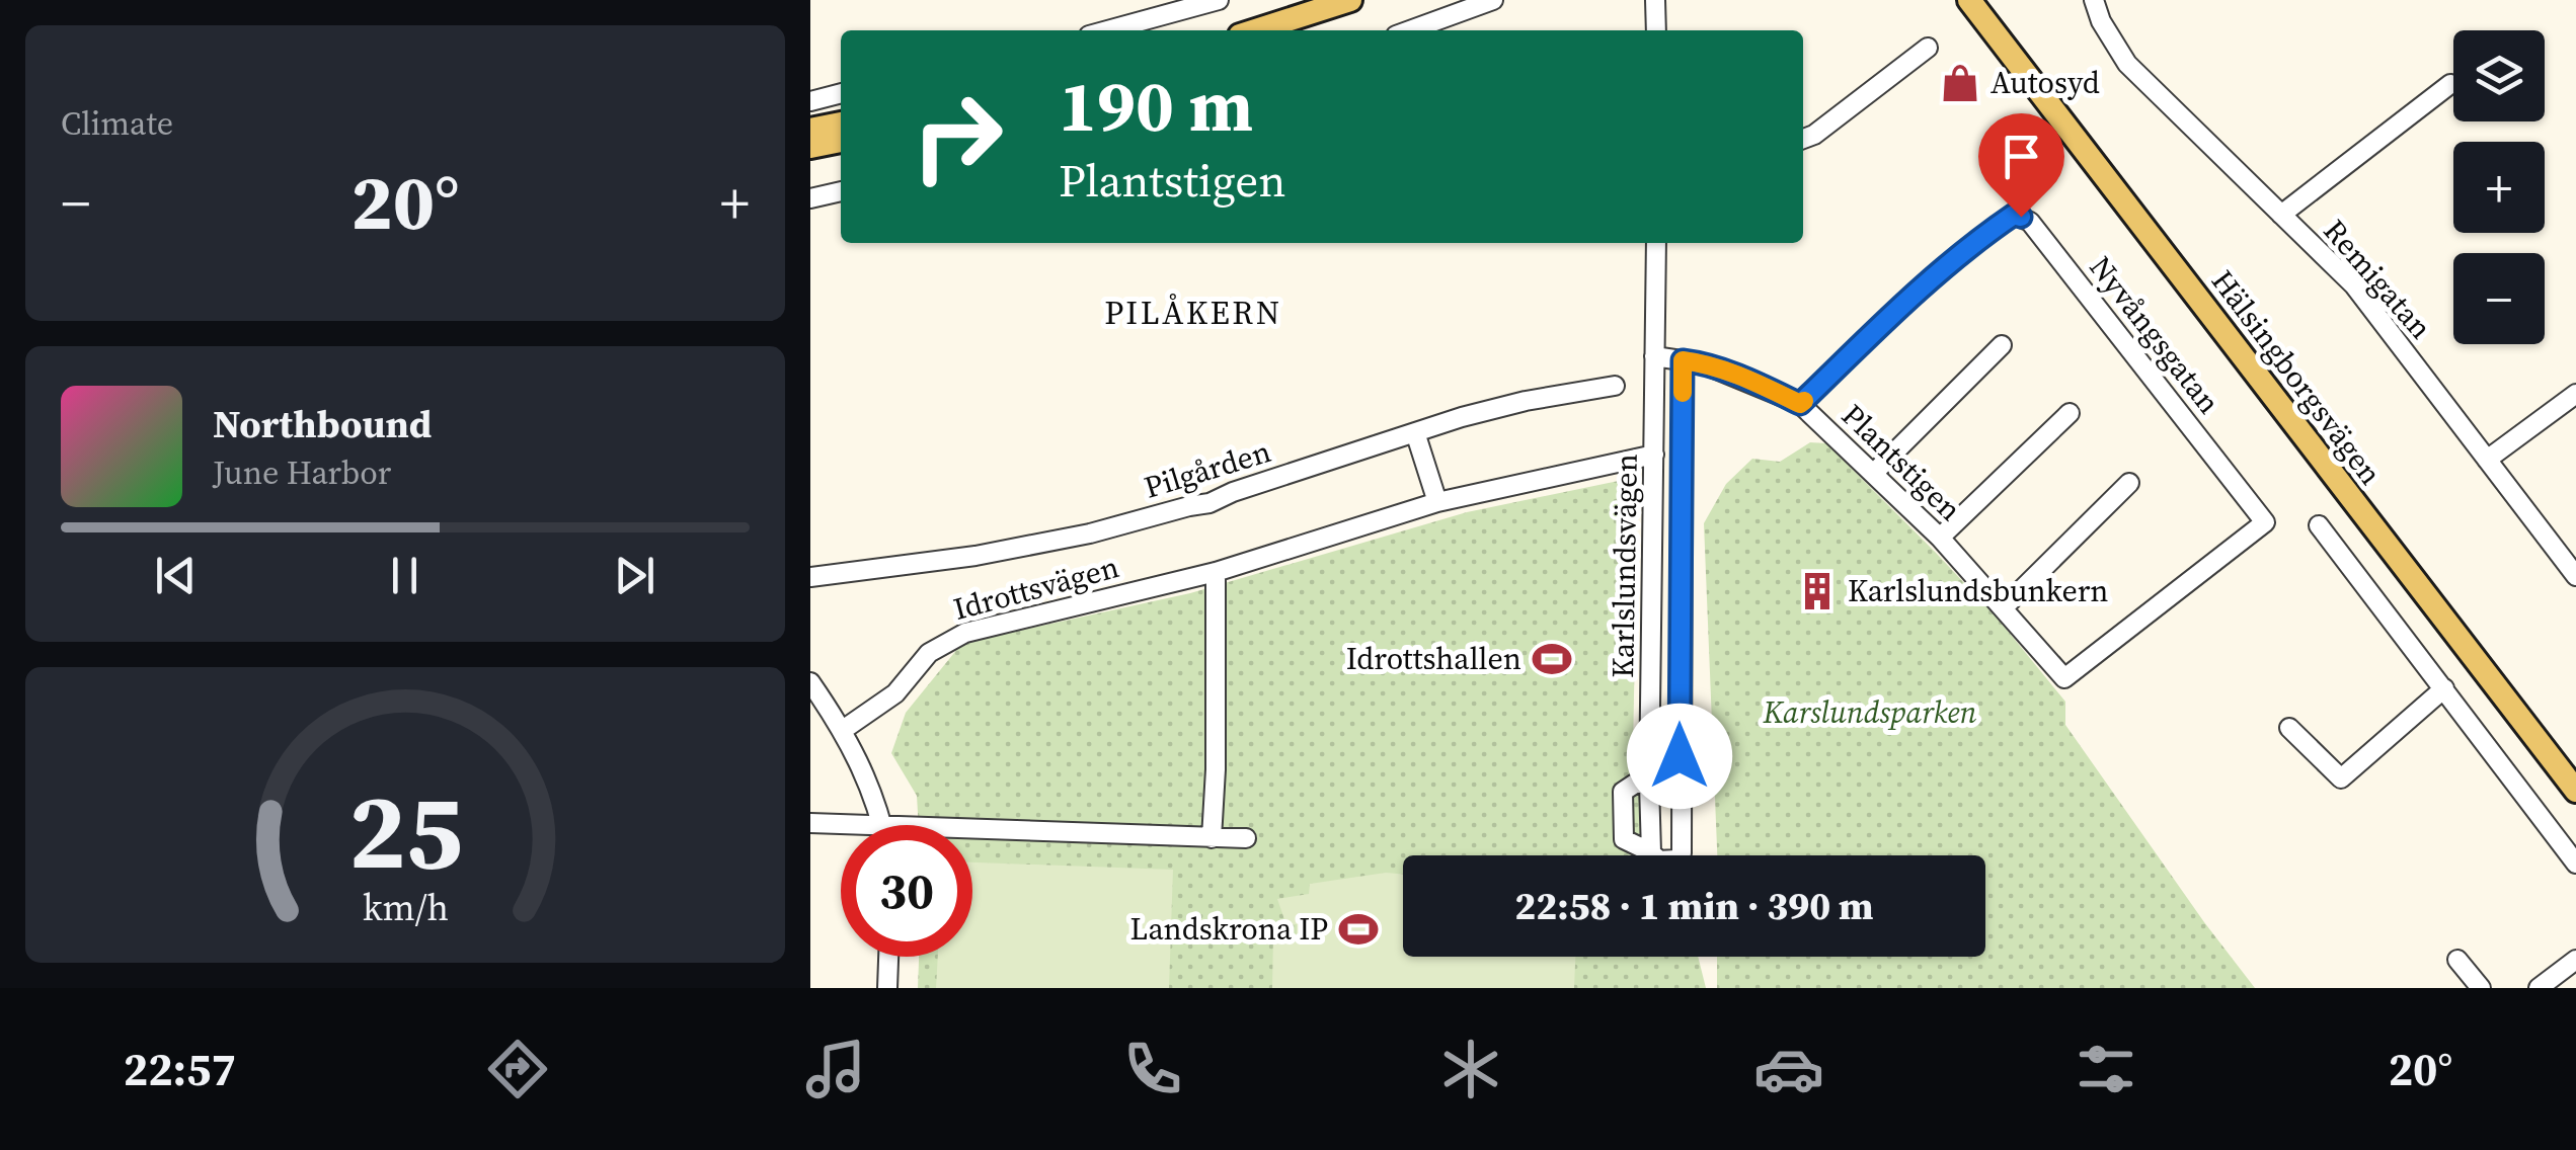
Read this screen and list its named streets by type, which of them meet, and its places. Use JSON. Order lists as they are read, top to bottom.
{
  "streets": {
    "main road": ["Hälsingborgsvägen"],
    "street": [
      "Remigatan",
      "Nyvångsgatan",
      "Plantstigen",
      "Pilgården",
      "Karlslundsvägen",
      "Idrottsvägen"
    ]
  },
  "crossings": [
    ["Nyvångsgatan", "Plantstigen"],
    ["Plantstigen", "Karlslundsvägen"],
    ["Karlslundsvägen", "Idrottsvägen"]
  ],
  "districts": ["PILÅKERN"],
  "parks": ["Karslundsparken"],
  "places": {
    "shop": ["Autosyd"],
    "building": ["Karlslundsbunkern"],
    "sports": ["Idrottshallen", "Landskrona IP"]
  },
  "page": {
    "tile": "Climate",
    "map_buttons": ["+", "−"],
    "turn": ["190 m", "Plantstigen"],
    "heat": ["−", "20°", "+"],
    "song": ["Northbound", "June Harbor"],
    "limit": "30",
    "trip": "22:58 · 1 min · 390 m",
    "tabs": ["22:57", "20°"],
    "gauge": ["25", "km/h"]
  }
}
